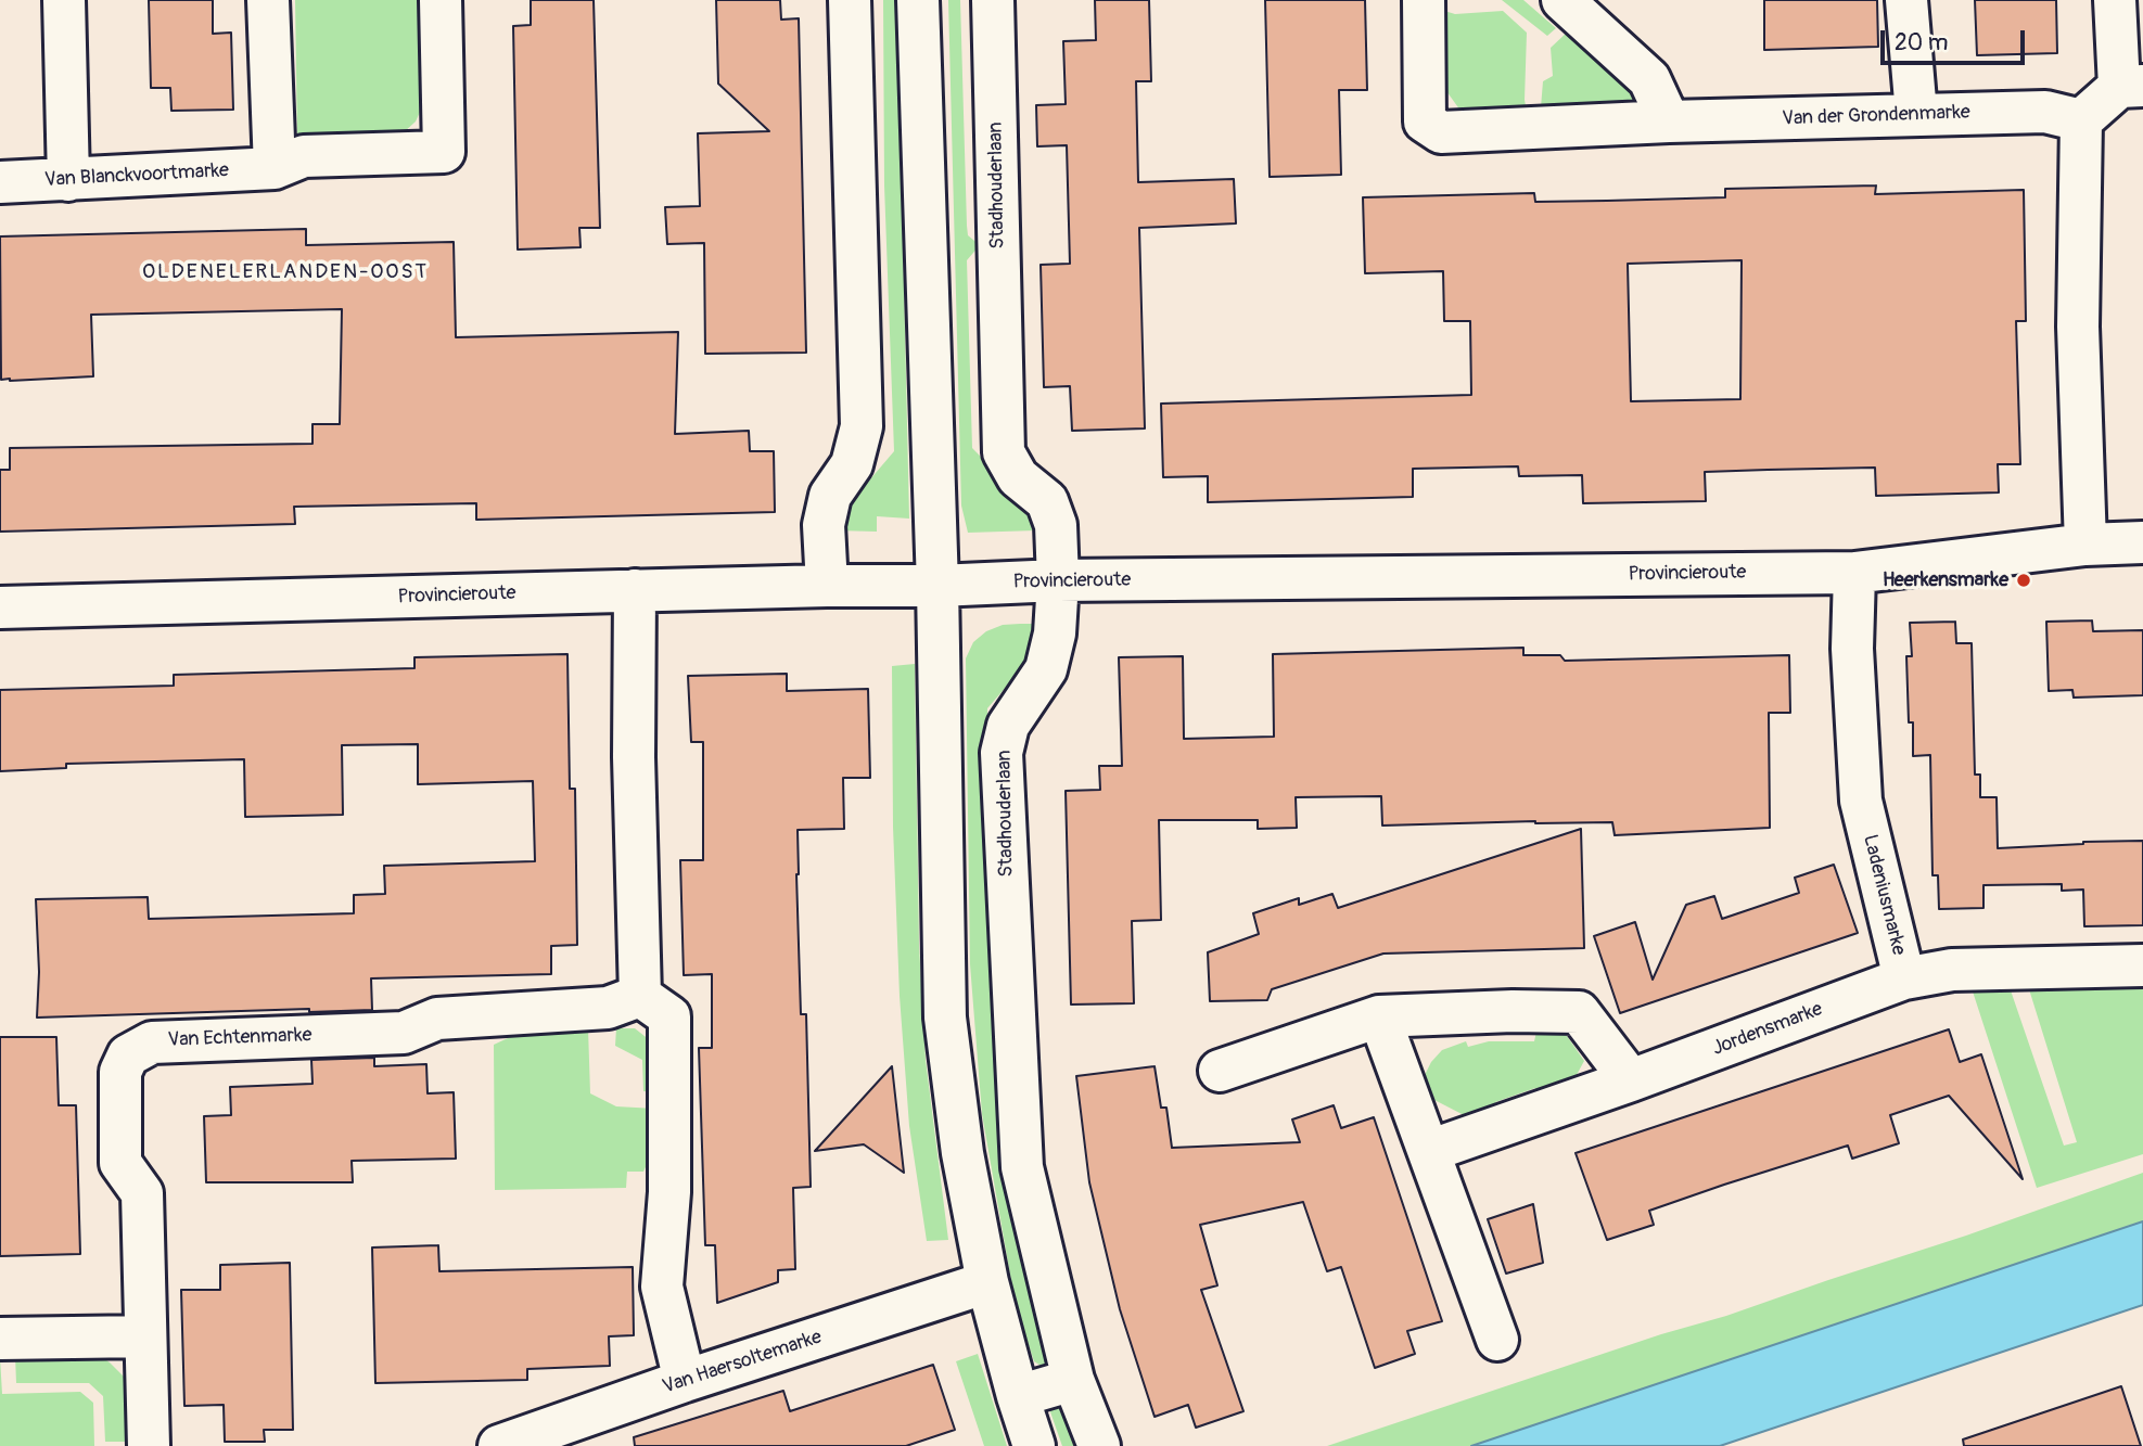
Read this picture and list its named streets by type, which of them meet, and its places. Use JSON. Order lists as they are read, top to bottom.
{
  "streets": {
    "street": [
      "Van der Grondenmarke",
      "Van Blanckvoortmarke",
      "Stadhouderlaan",
      "Provincieroute",
      "Ladeniusmarke",
      "Jordensmarke",
      "Van Echtenmarke",
      "Van Haersoltemarke"
    ]
  },
  "crossings": [
    ["Stadhouderlaan", "Provincieroute"],
    ["Provincieroute", "Ladeniusmarke"],
    ["Ladeniusmarke", "Jordensmarke"]
  ],
  "districts": ["OLDENELERLANDEN-OOST"],
  "places": ["Heerkensmarke"],
  "scale_bar": "20 m"
}
